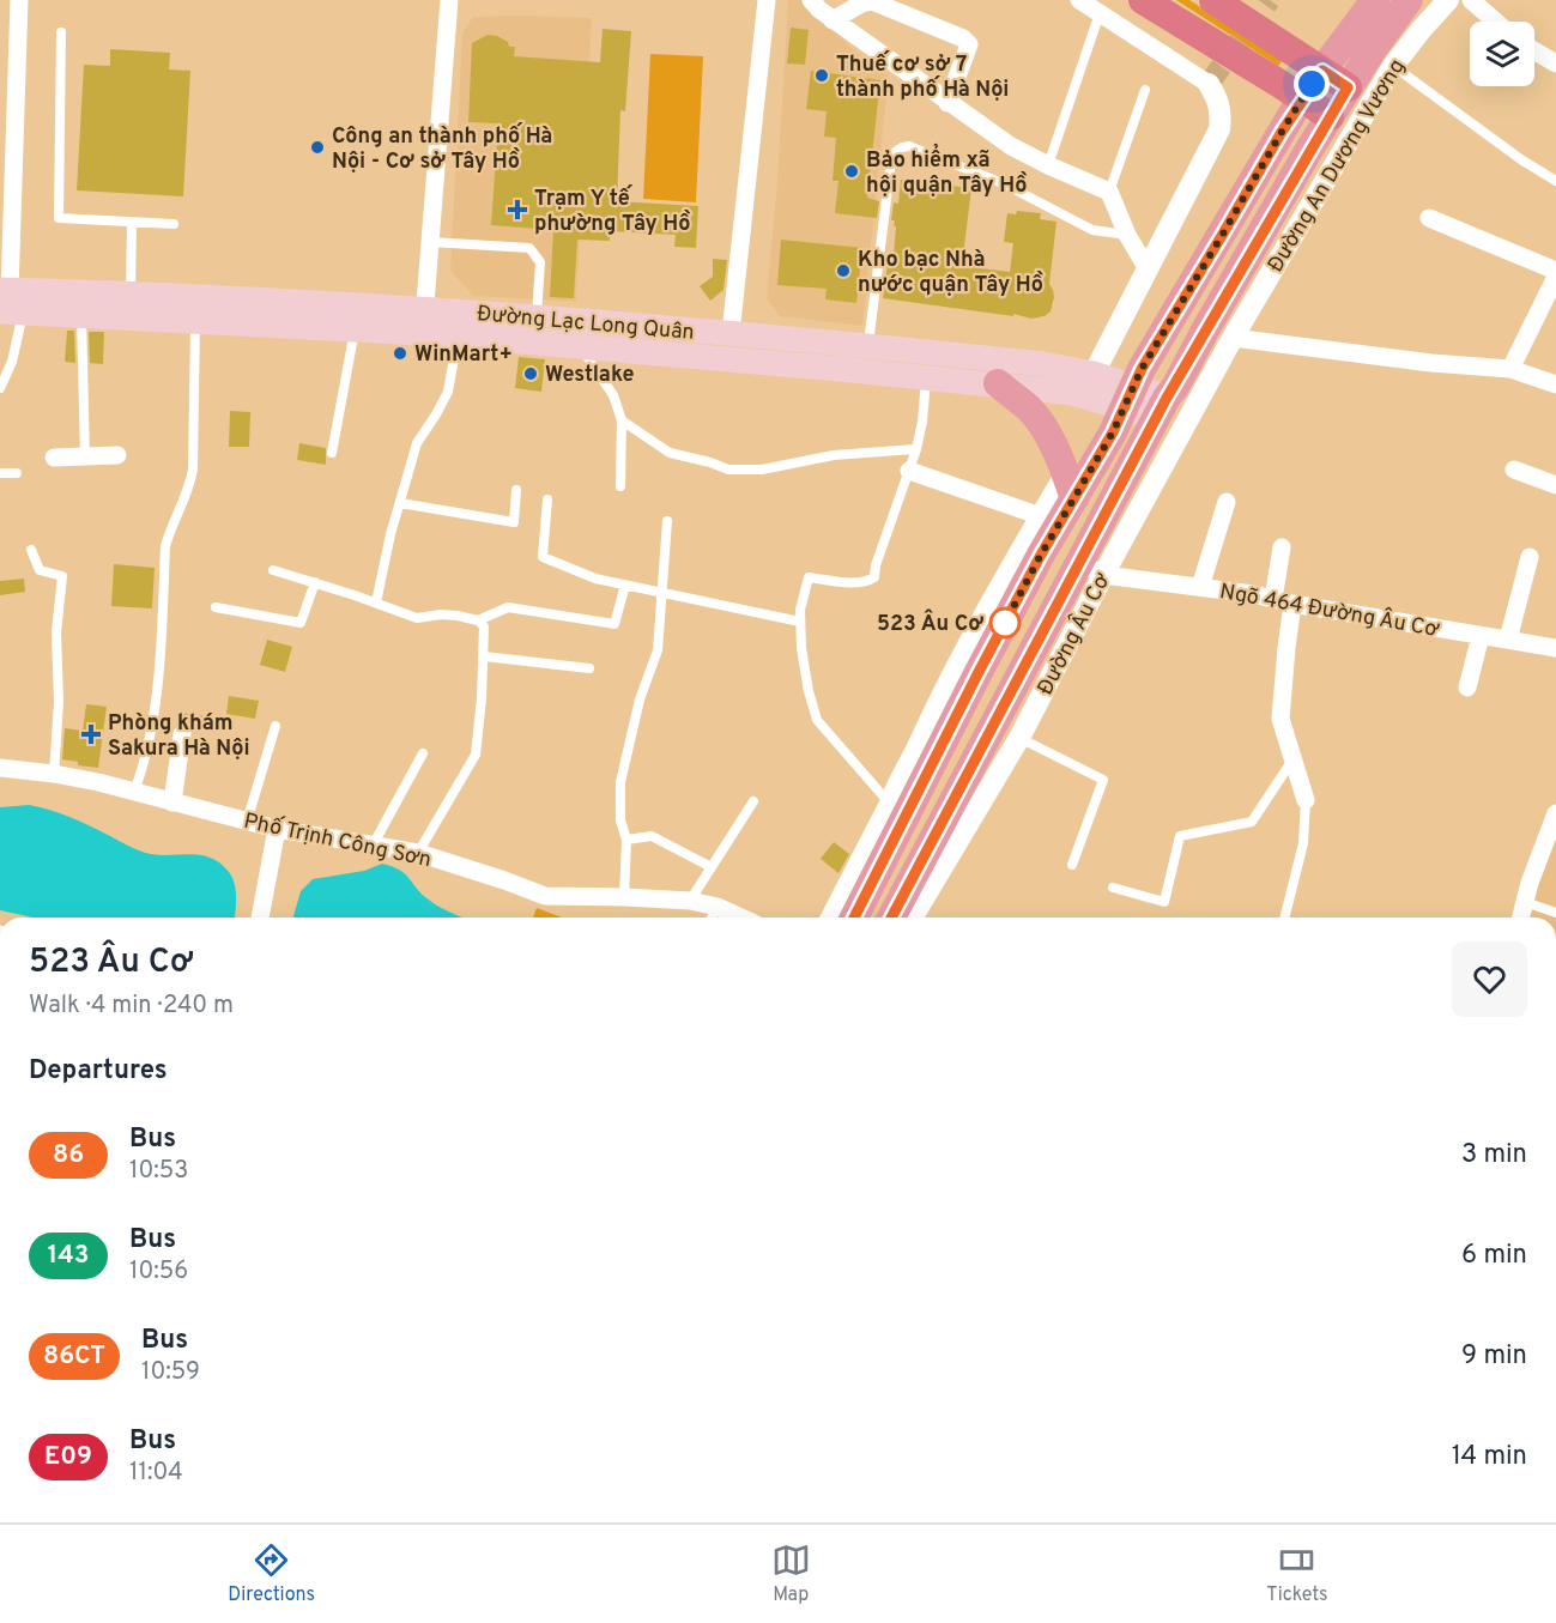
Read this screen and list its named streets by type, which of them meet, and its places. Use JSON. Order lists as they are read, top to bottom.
{
  "streets": {
    "main road": ["Đường An Dương Vương", "Đường Lạc Long Quân", "Đường Âu Cơ"],
    "street": ["Ngõ 464 Đường Âu Cơ", "Phố Trịnh Công Sơn"]
  },
  "crossings": [
    ["Đường An Dương Vương", "Đường Lạc Long Quân"],
    ["Đường An Dương Vương", "Đường Âu Cơ"],
    ["Đường Lạc Long Quân", "Đường Âu Cơ"],
    ["Ngõ 464 Đường Âu Cơ", "Đường Âu Cơ"]
  ],
  "places": {
    "other": [
      "Thuế cơ sở 7 thành phố Hà Nội",
      "Công an thành phố Hà Nội - Cơ sở Tây Hồ",
      "Bảo hiểm xã hội quận Tây Hồ",
      "Kho bạc Nhà nước quận Tây Hồ",
      "WinMart+",
      "Westlake",
      "523 Âu Cơ"
    ],
    "health": ["Trạm Y tế phường Tây Hồ", "Phòng khám Sakura Hà Nội"]
  },
  "lines": ["bus line 86"],
  "page": {
    "heading": [
      ["523 Âu Cơ", "Walk · 4 min · 240 m"],
      "Departures"
    ],
    "list": [
      {
        "mark": "86",
        "name": "Bus",
        "note": "10:53",
        "value": "3 min"
      },
      {
        "mark": "143",
        "name": "Bus",
        "note": "10:56",
        "value": "6 min"
      },
      {
        "mark": "86CT",
        "name": "Bus",
        "note": "10:59",
        "value": "9 min"
      },
      {
        "mark": "E09",
        "name": "Bus",
        "note": "11:04",
        "value": "14 min"
      }
    ],
    "tabs": ["Directions", "Map", "Tickets"]
  }
}
